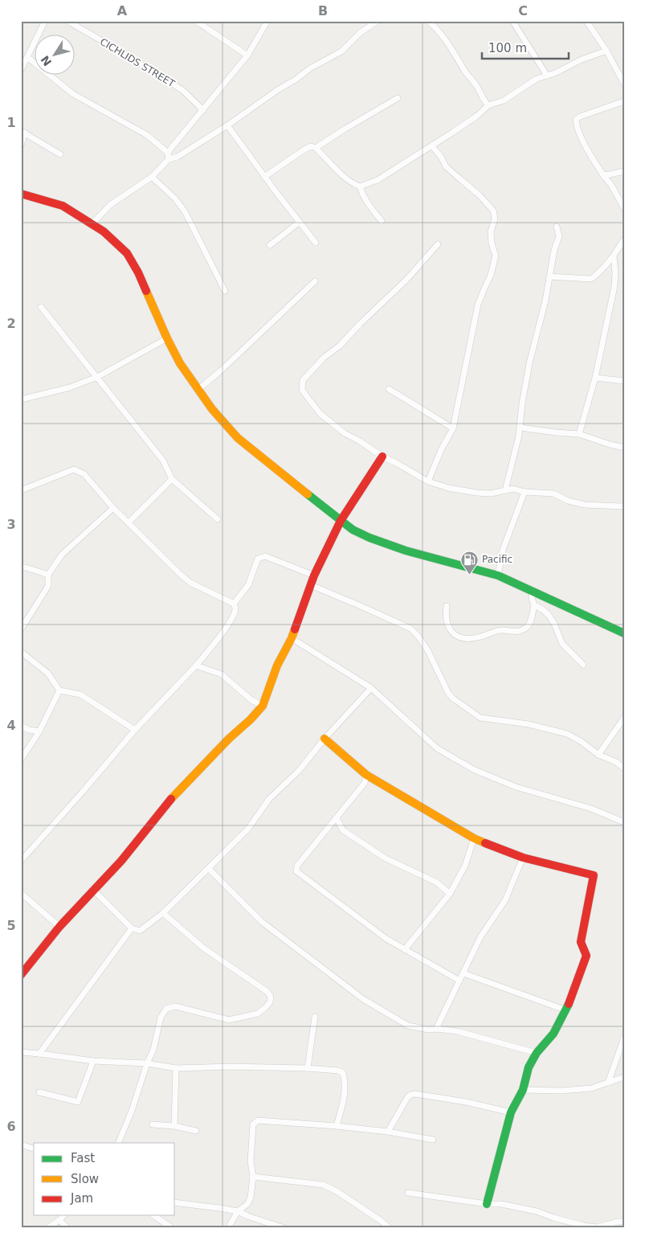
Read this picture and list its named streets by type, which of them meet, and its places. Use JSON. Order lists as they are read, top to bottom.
{
  "streets": {
    "street": ["CICHLIDS STREET"]
  },
  "places": {
    "fuel station": ["Pacific"]
  },
  "legend": ["Fast", "Slow", "Jam"],
  "scale_bar": "100 m",
  "north": "bottom left",
  "grid": {
    "columns": ["A", "B", "C"],
    "rows": [
      "1",
      "2",
      "3",
      "4",
      "5",
      "6"
    ]
  }
}
